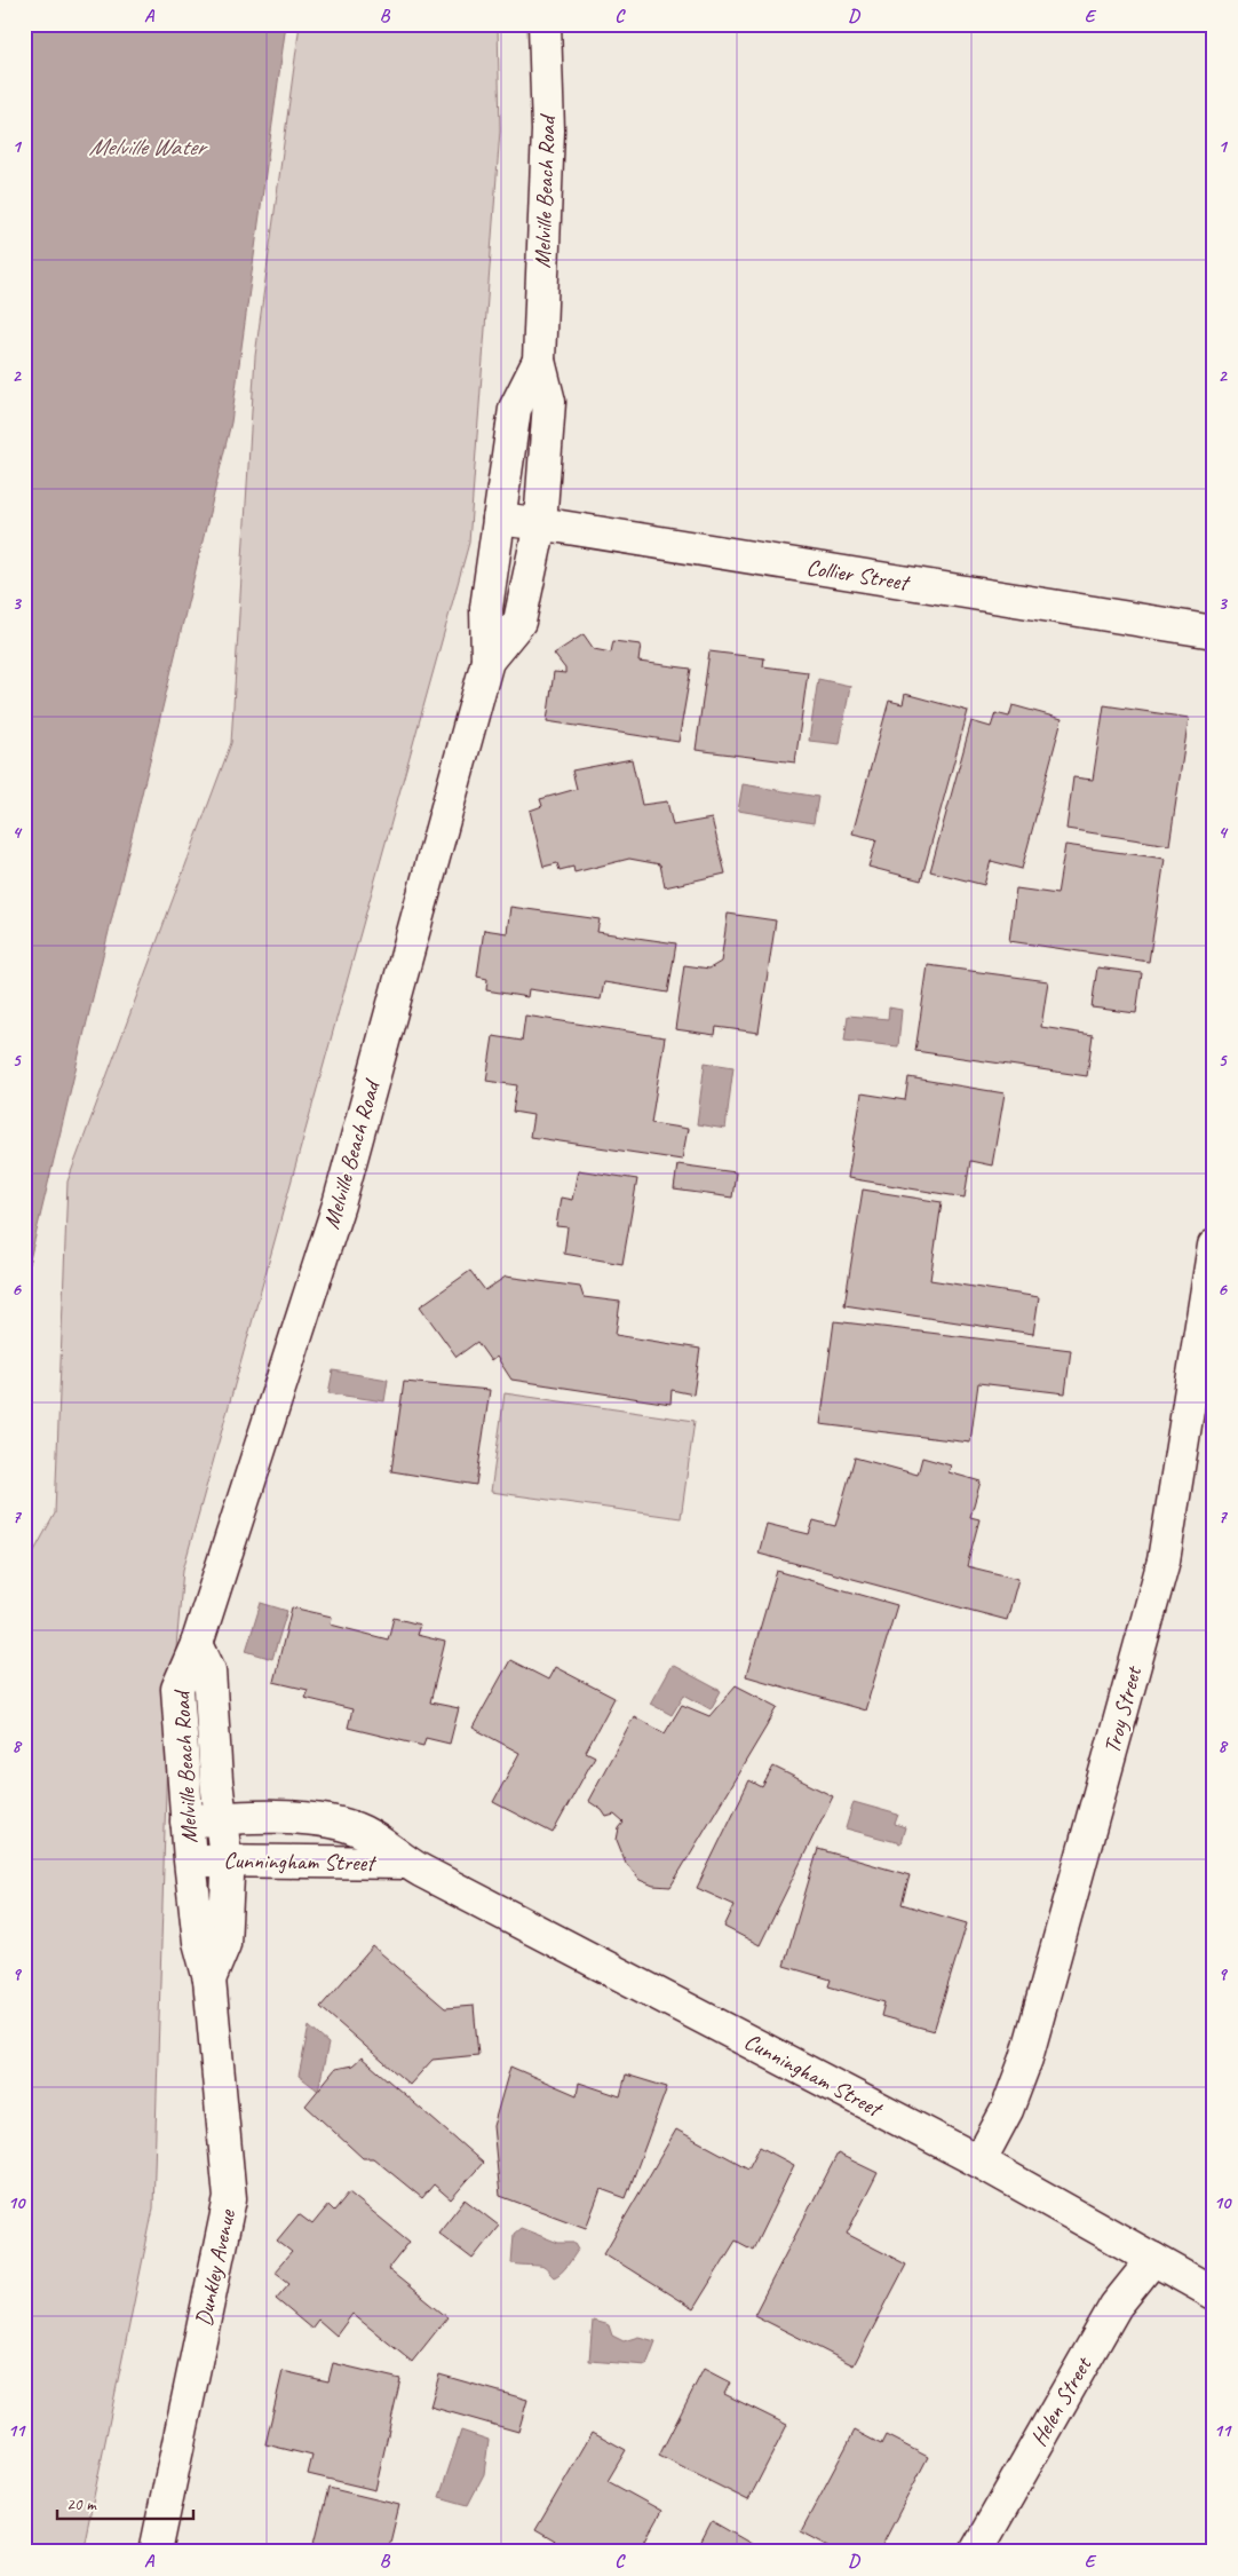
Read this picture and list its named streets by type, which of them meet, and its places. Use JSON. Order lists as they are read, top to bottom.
{
  "streets": {
    "street": [
      "Melville Beach Road",
      "Collier Street",
      "Troy Street",
      "Cunningham Street",
      "Dunkley Avenue",
      "Helen Street"
    ]
  },
  "crossings": [
    ["Melville Beach Road", "Collier Street"],
    ["Melville Beach Road", "Cunningham Street"],
    ["Melville Beach Road", "Dunkley Avenue"],
    ["Troy Street", "Cunningham Street"],
    ["Cunningham Street", "Dunkley Avenue"],
    ["Cunningham Street", "Helen Street"]
  ],
  "water": ["Melville Water"],
  "scale_bar": "20 m",
  "grid": {
    "columns": [
      "A",
      "B",
      "C",
      "D",
      "E"
    ],
    "rows": [
      "1",
      "2",
      "3",
      "4",
      "5",
      "6",
      "7",
      "8",
      "9",
      "10",
      "11"
    ]
  }
}
